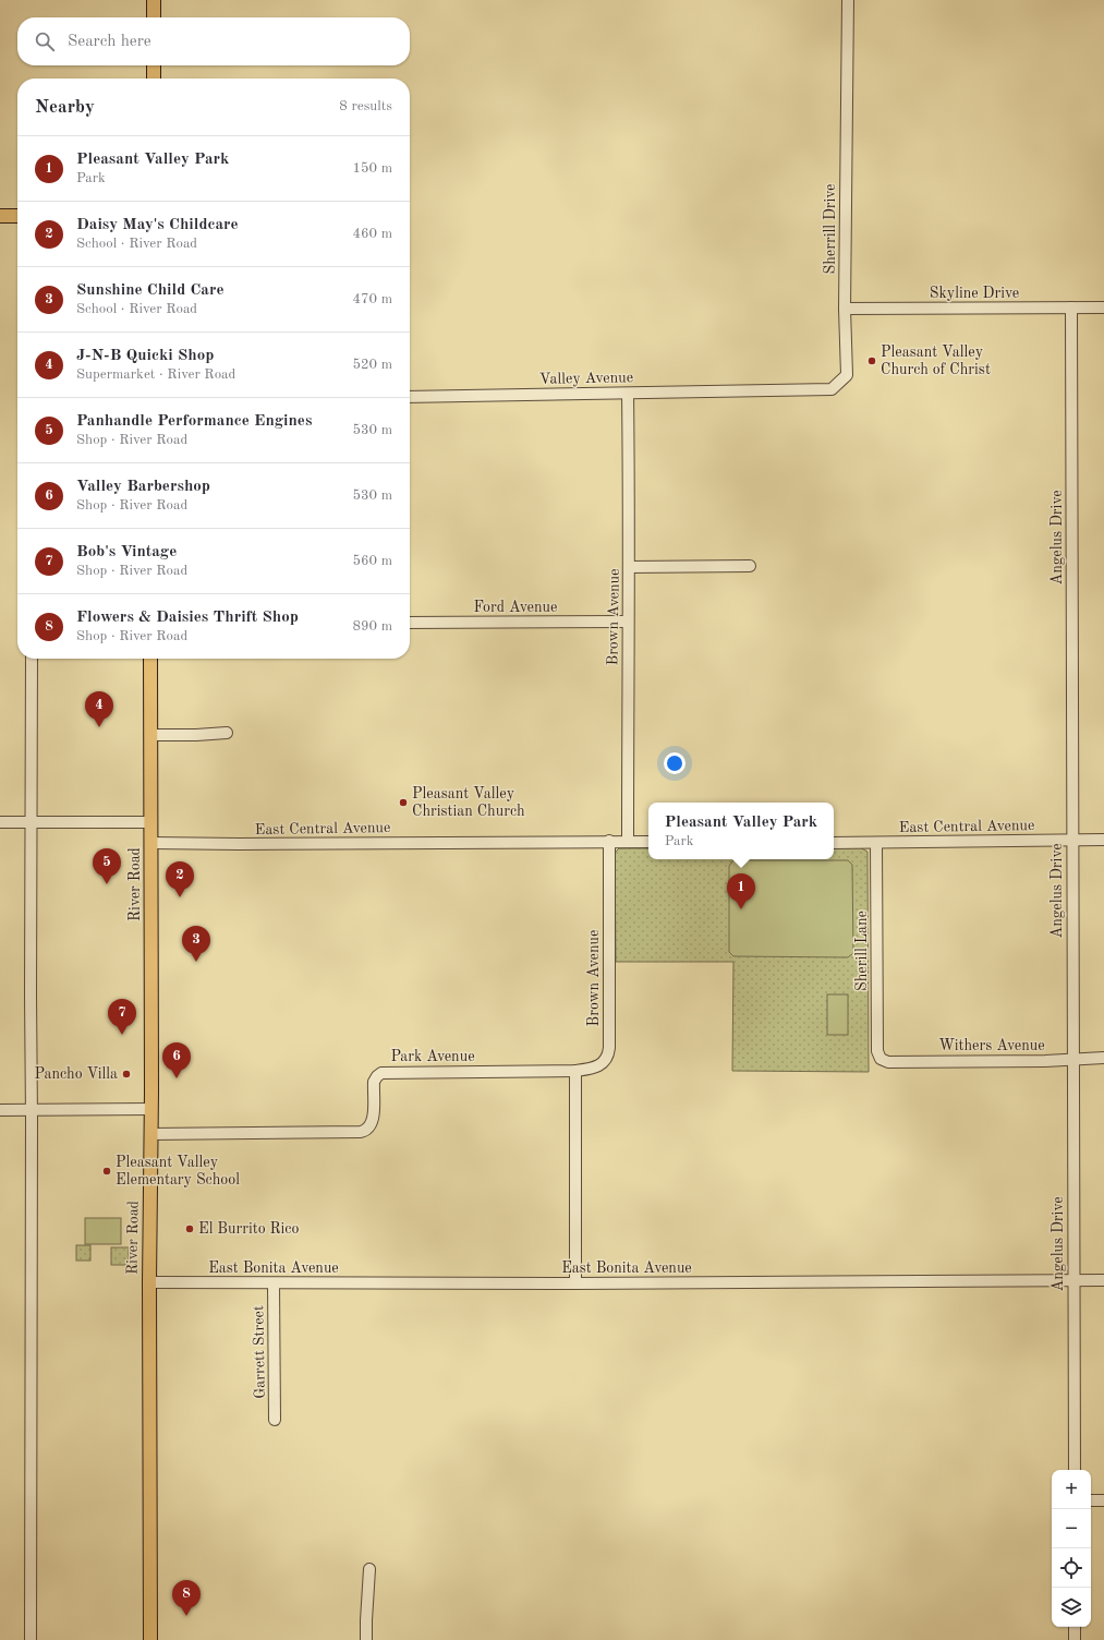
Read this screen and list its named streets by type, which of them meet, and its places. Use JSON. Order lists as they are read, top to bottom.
{
  "streets": {
    "main road": ["River Road"],
    "street": [
      "Sherrill Drive",
      "Skyline Drive",
      "Valley Avenue",
      "Angelus Drive",
      "Ford Avenue",
      "Brown Avenue",
      "East Central Avenue",
      "Sherill Lane",
      "Withers Avenue",
      "Park Avenue",
      "East Bonita Avenue",
      "Garrett Street"
    ]
  },
  "crossings": [
    ["Sherrill Drive", "Skyline Drive"],
    ["Sherrill Drive", "Valley Avenue"],
    ["Skyline Drive", "Angelus Drive"],
    ["Valley Avenue", "Brown Avenue"],
    ["Angelus Drive", "East Central Avenue"],
    ["Angelus Drive", "Withers Avenue"],
    ["Angelus Drive", "East Bonita Avenue"],
    ["Ford Avenue", "Brown Avenue"],
    ["Brown Avenue", "East Central Avenue"],
    ["Brown Avenue", "Park Avenue"],
    ["East Central Avenue", "River Road"],
    ["East Central Avenue", "Sherill Lane"],
    ["River Road", "Park Avenue"],
    ["River Road", "East Bonita Avenue"],
    ["Sherill Lane", "Withers Avenue"],
    ["East Bonita Avenue", "Garrett Street"]
  ],
  "places": [
    "Pleasant Valley Church of Christ",
    "Pleasant Valley Christian Church",
    "Pancho Villa",
    "Pleasant Valley Elementary School",
    "El Burrito Rico"
  ],
  "page": {
    "search": "Search here",
    "heading": ["Nearby", "8 results"],
    "list": [
      {
        "mark": "1",
        "name": "Pleasant Valley Park",
        "note": "Park",
        "value": "150 m"
      },
      {
        "mark": "2",
        "name": "Daisy May's Childcare",
        "note": "School · River Road",
        "value": "460 m"
      },
      {
        "mark": "3",
        "name": "Sunshine Child Care",
        "note": "School · River Road",
        "value": "470 m"
      },
      {
        "mark": "4",
        "name": "J-N-B Quicki Shop",
        "note": "Supermarket · River Road",
        "value": "520 m"
      },
      {
        "mark": "5",
        "name": "Panhandle Performance Engines",
        "note": "Shop · River Road",
        "value": "530 m"
      },
      {
        "mark": "6",
        "name": "Valley Barbershop",
        "note": "Shop · River Road",
        "value": "530 m"
      },
      {
        "mark": "7",
        "name": "Bob's Vintage",
        "note": "Shop · River Road",
        "value": "560 m"
      },
      {
        "mark": "8",
        "name": "Flowers & Daisies Thrift Shop",
        "note": "Shop · River Road",
        "value": "890 m"
      }
    ],
    "pins": [
      "4",
      "5",
      "2",
      "1",
      "3",
      "7",
      "6",
      "8"
    ],
    "popup": ["Pleasant Valley Park", "Park"],
    "map_buttons": ["+", "−"]
  }
}
